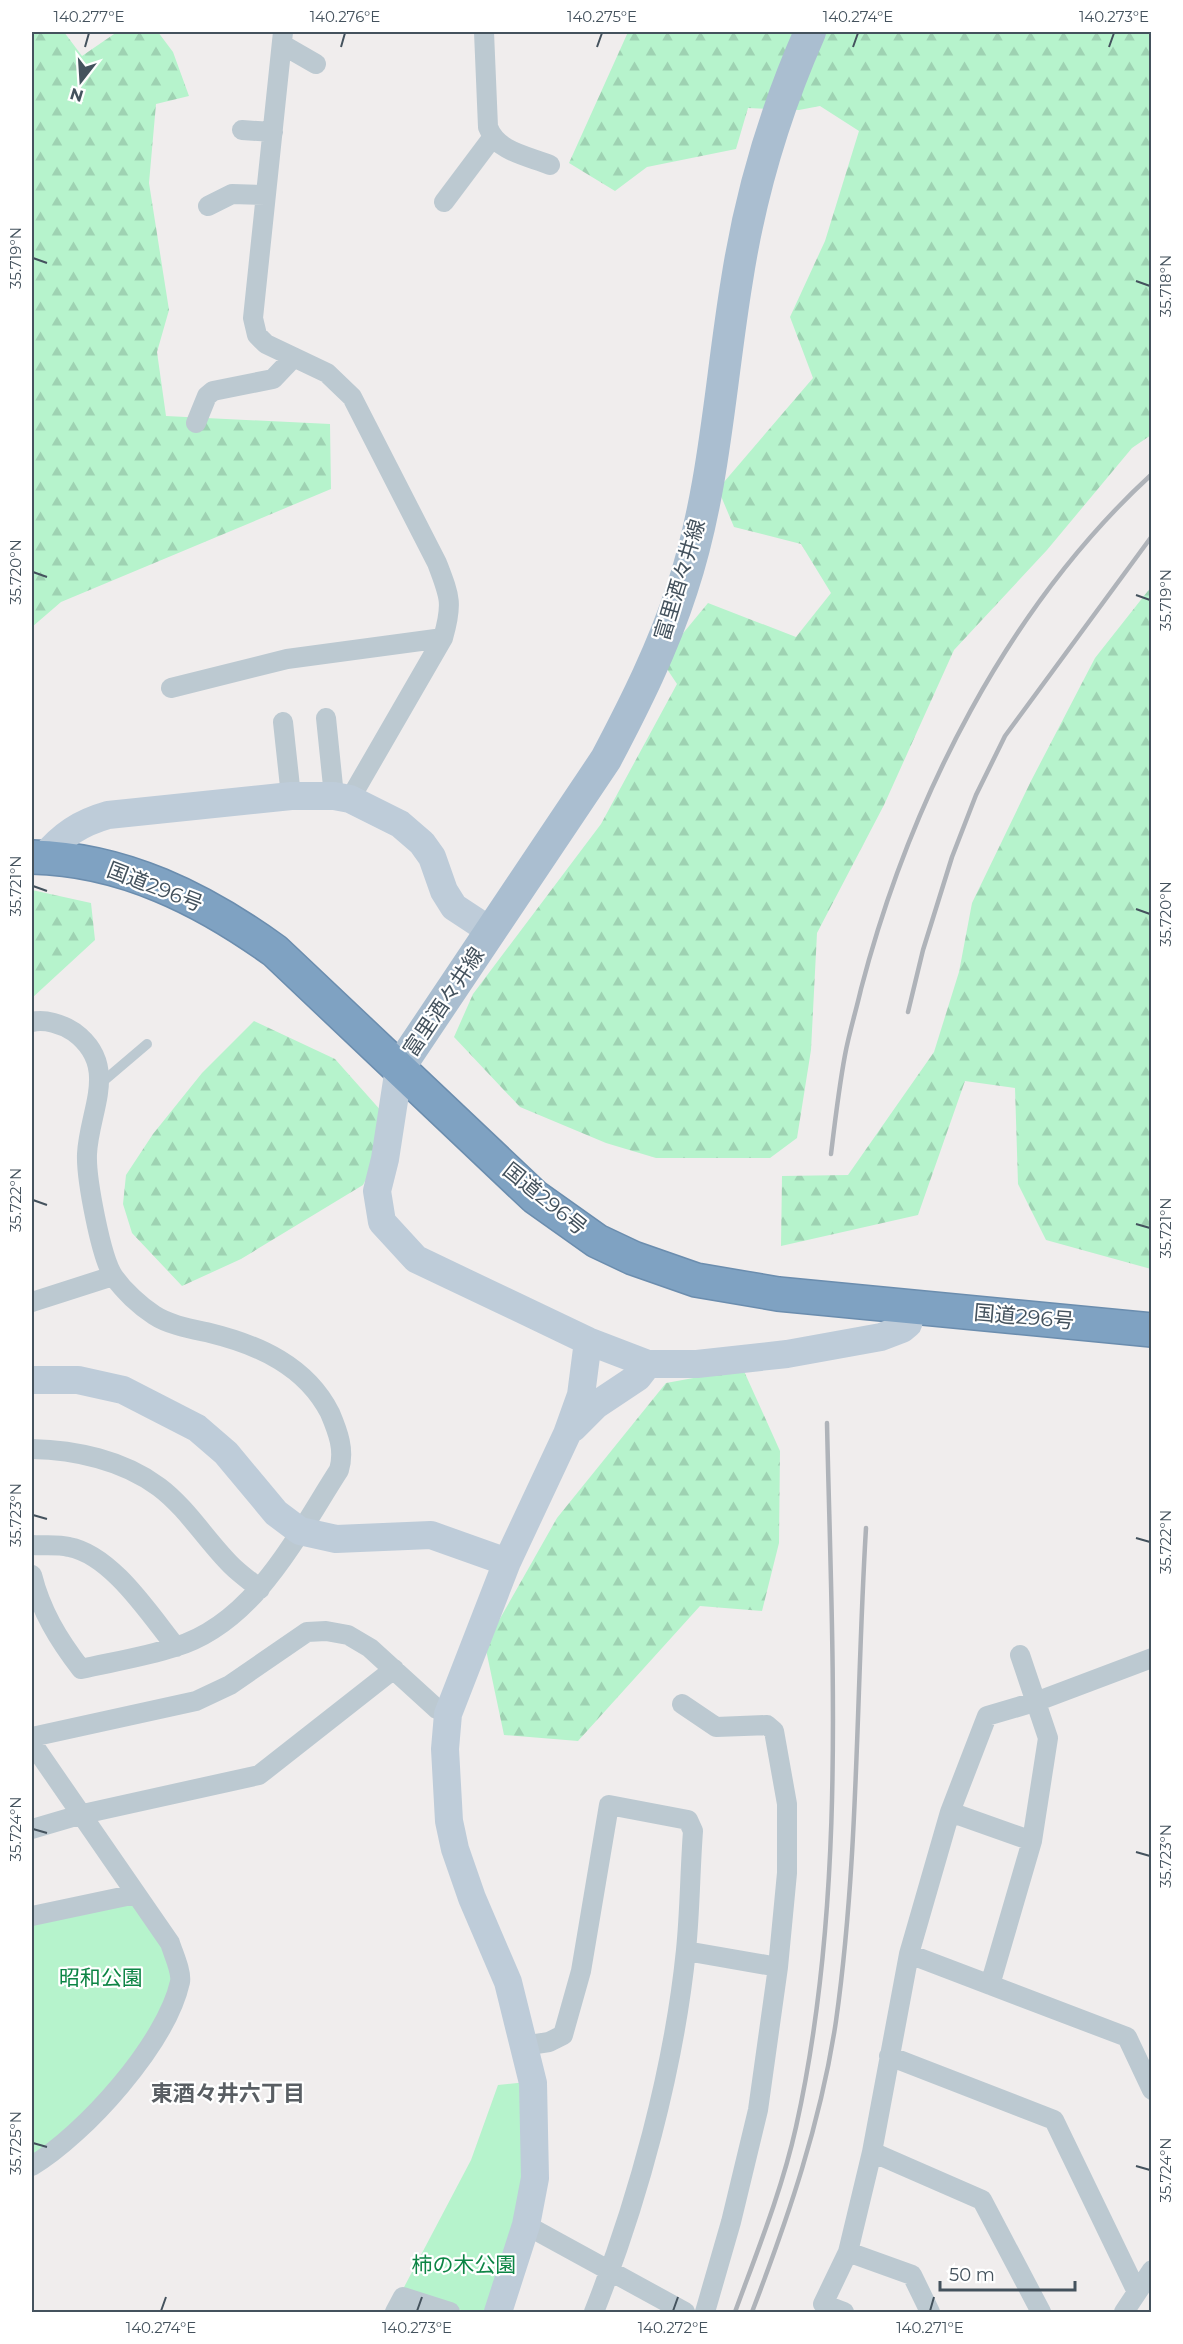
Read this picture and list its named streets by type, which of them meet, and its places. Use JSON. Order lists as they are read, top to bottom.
{
  "streets": {
    "highway": ["国道296号"],
    "main road": ["富里酒々井線"]
  },
  "crossings": [
    ["富里酒々井線", "国道296号"]
  ],
  "districts": ["東酒々井六丁目"],
  "parks": ["昭和公園", "柿の木公園"],
  "scale_bar": "50 m",
  "north": "bottom",
  "coordinates": [
    "140.277°E",
    "140.276°E",
    "140.275°E",
    "140.274°E",
    "140.273°E",
    "35.719°N",
    "35.718°N",
    "35.720°N",
    "35.721°N",
    "35.722°N",
    "35.723°N",
    "35.724°N",
    "35.725°N",
    "140.272°E",
    "140.271°E"
  ]
}
